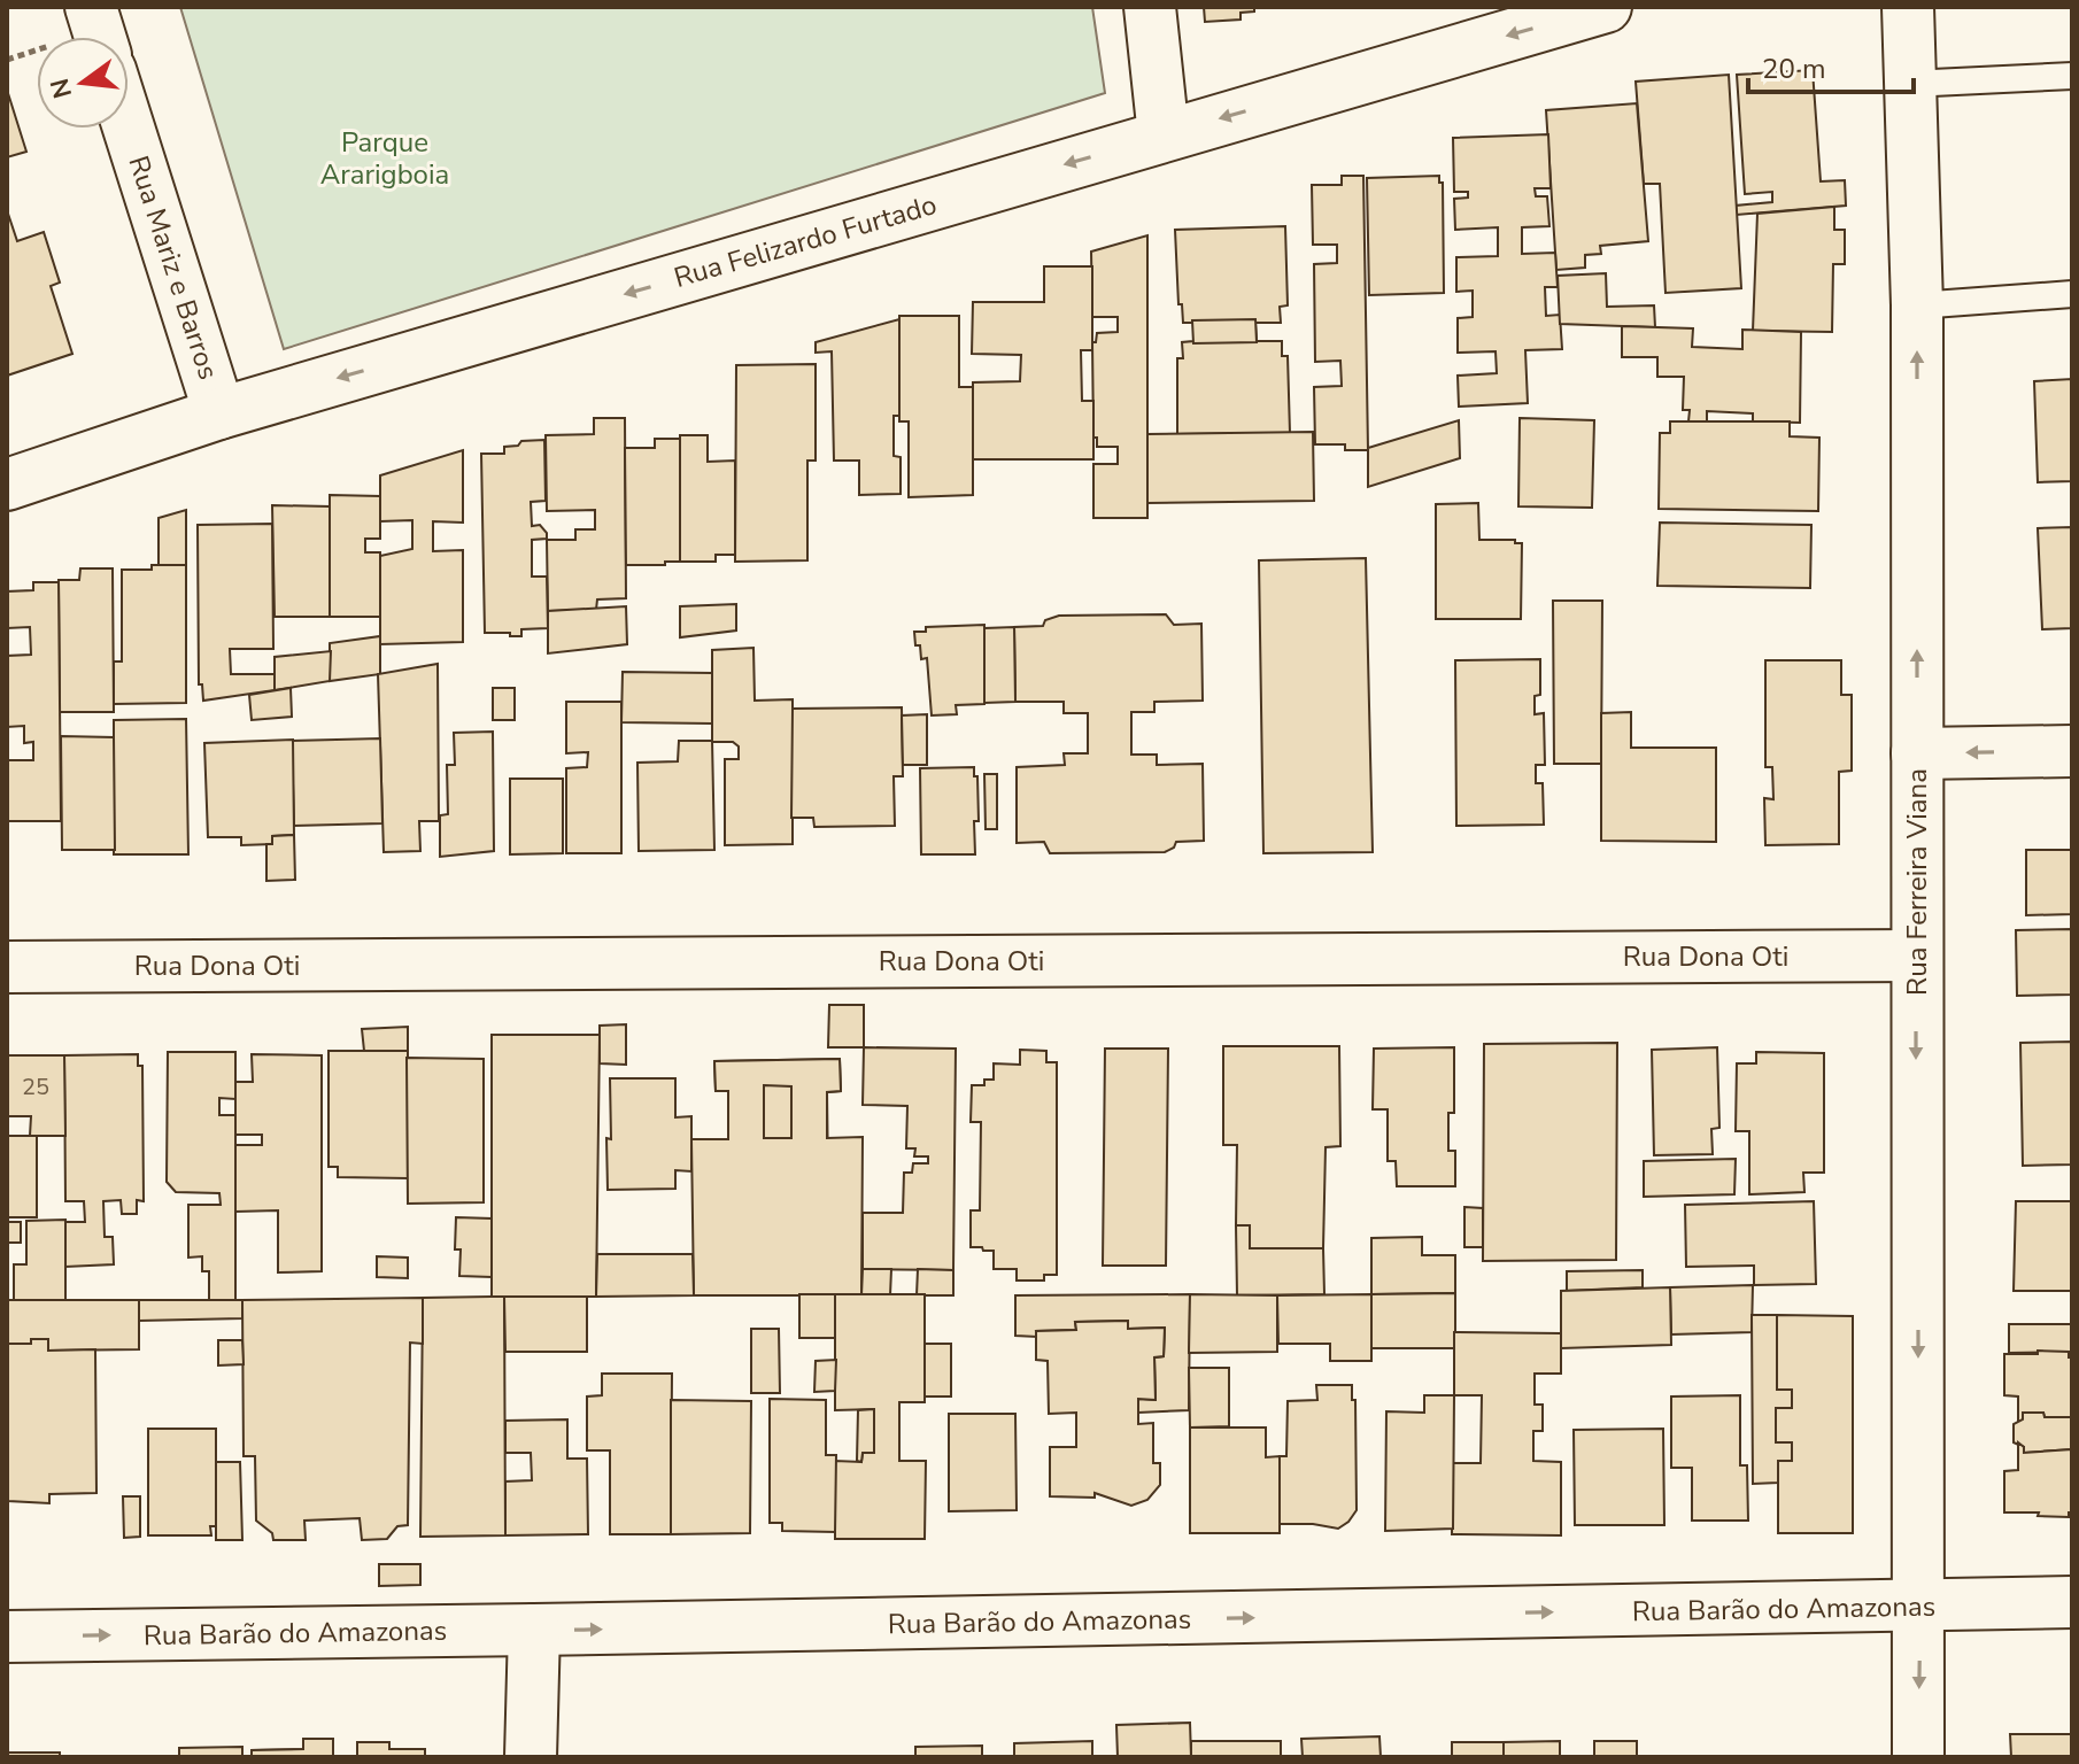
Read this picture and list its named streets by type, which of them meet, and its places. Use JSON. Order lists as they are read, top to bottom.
{
  "streets": {
    "street": [
      "Rua Felizardo Furtado",
      "Rua Mariz e Barros",
      "Rua Ferreira Viana",
      "Rua Dona Oti",
      "Rua Barão do Amazonas"
    ]
  },
  "crossings": [
    ["Rua Felizardo Furtado", "Rua Mariz e Barros"],
    ["Rua Ferreira Viana", "Rua Dona Oti"],
    ["Rua Ferreira Viana", "Rua Barão do Amazonas"]
  ],
  "one_way": ["Rua Felizardo Furtado", "Rua Barão do Amazonas"],
  "parks": ["Parque Ararigboia"],
  "house_numbers": ["25"],
  "scale_bar": "20 m",
  "north": "left"
}
